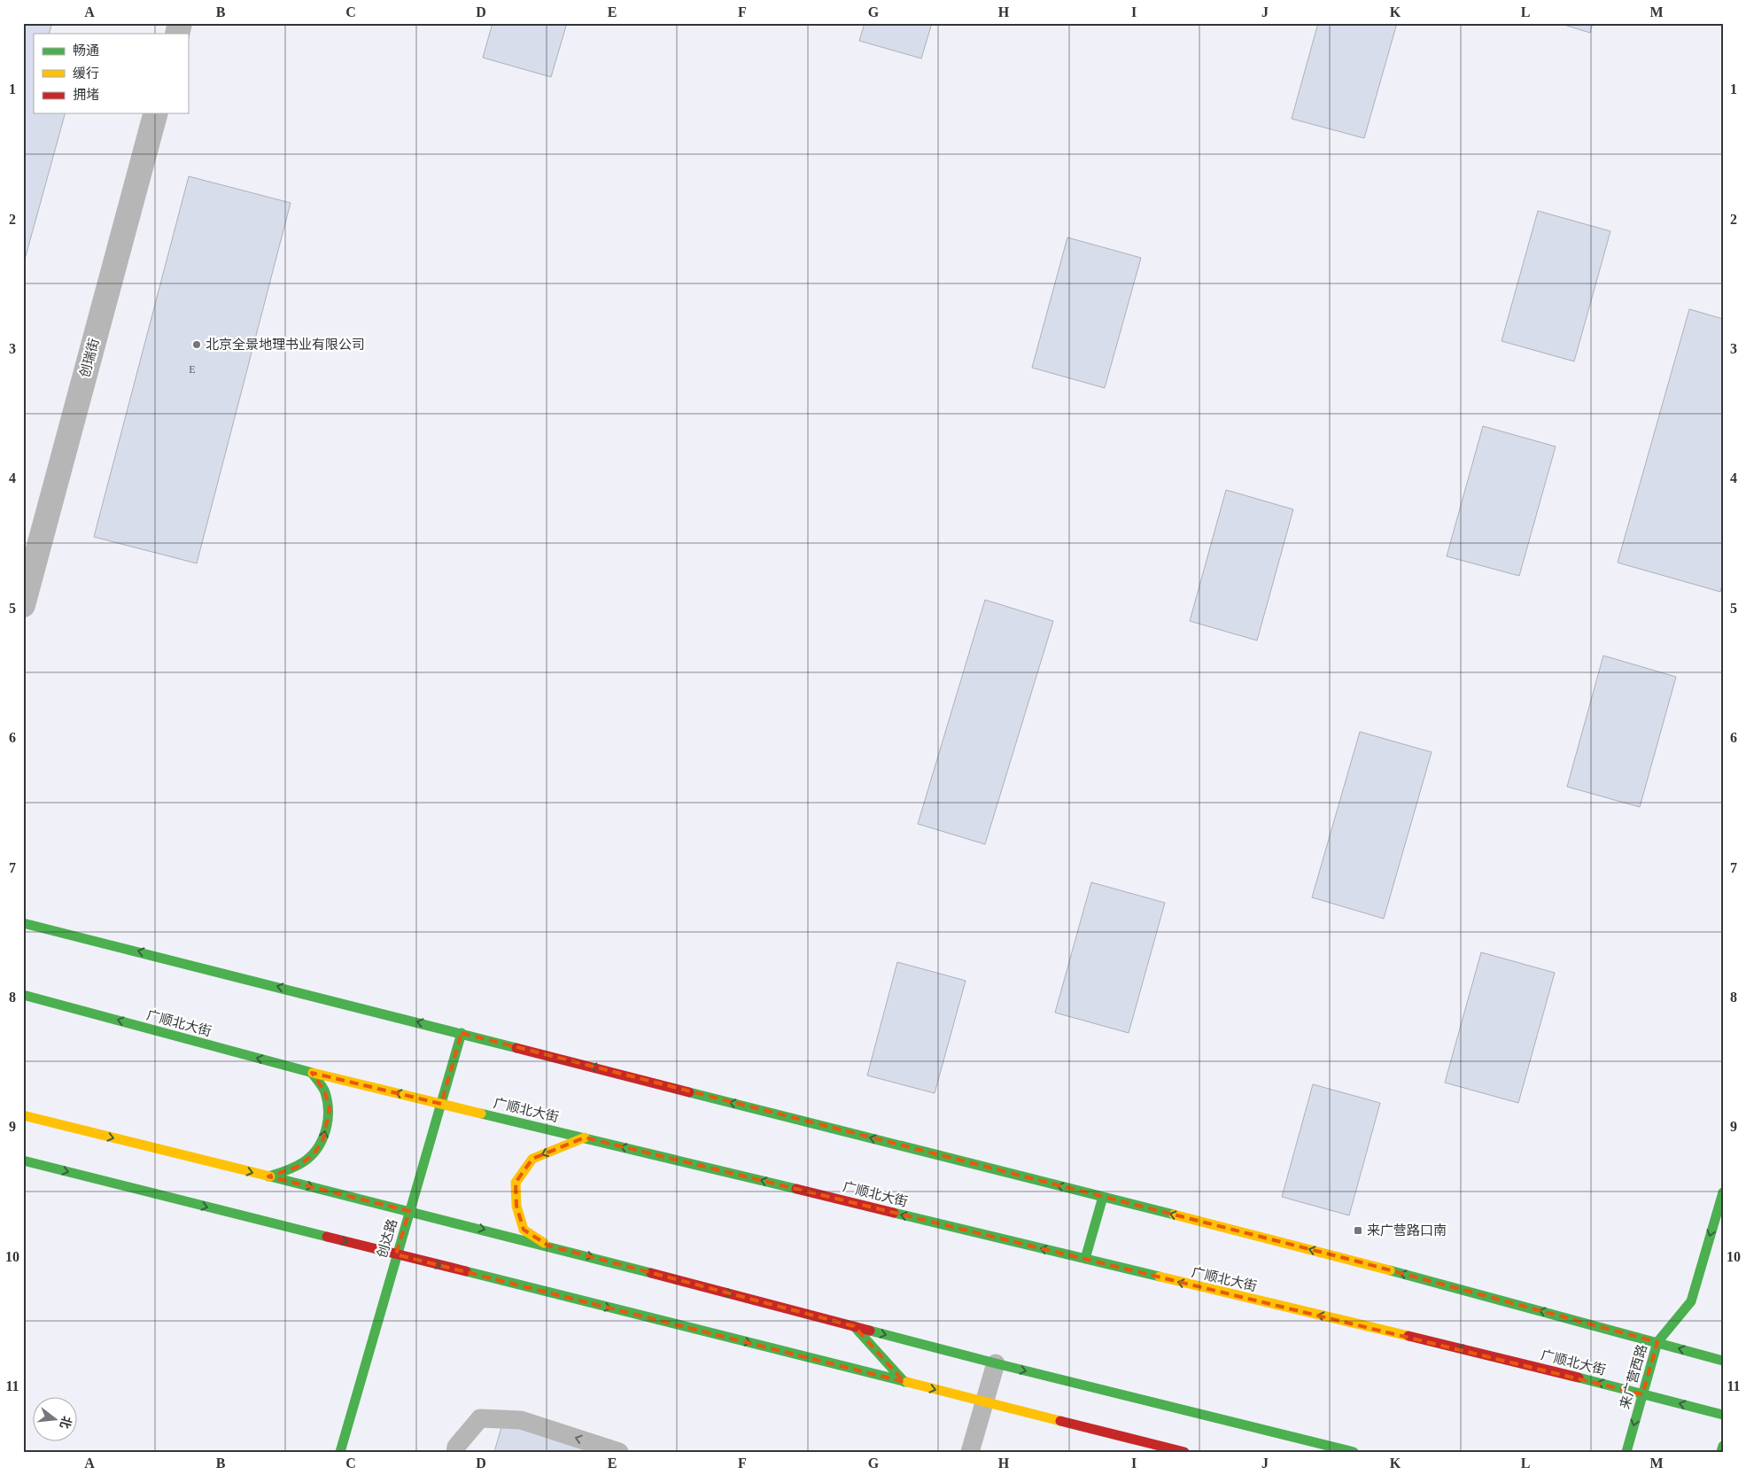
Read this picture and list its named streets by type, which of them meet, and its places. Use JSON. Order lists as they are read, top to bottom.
{
  "streets": {
    "main road": ["广顺北大街", "创达路", "来广营西路"],
    "street": ["创瑞街"]
  },
  "crossings": [
    ["广顺北大街", "创达路"],
    ["广顺北大街", "来广营西路"]
  ],
  "one_way": ["来广营西路"],
  "places": {
    "other": ["北京全景地理书业有限公司"],
    "transit": ["来广营路口南"]
  },
  "house_numbers": ["E"],
  "legend": ["畅通", "缓行", "拥堵"],
  "north": "right",
  "grid": {
    "columns": [
      "A",
      "B",
      "C",
      "D",
      "E",
      "F",
      "G",
      "H",
      "I",
      "J",
      "K",
      "L",
      "M"
    ],
    "rows": [
      "1",
      "2",
      "3",
      "4",
      "5",
      "6",
      "7",
      "8",
      "9",
      "10",
      "11"
    ]
  }
}
